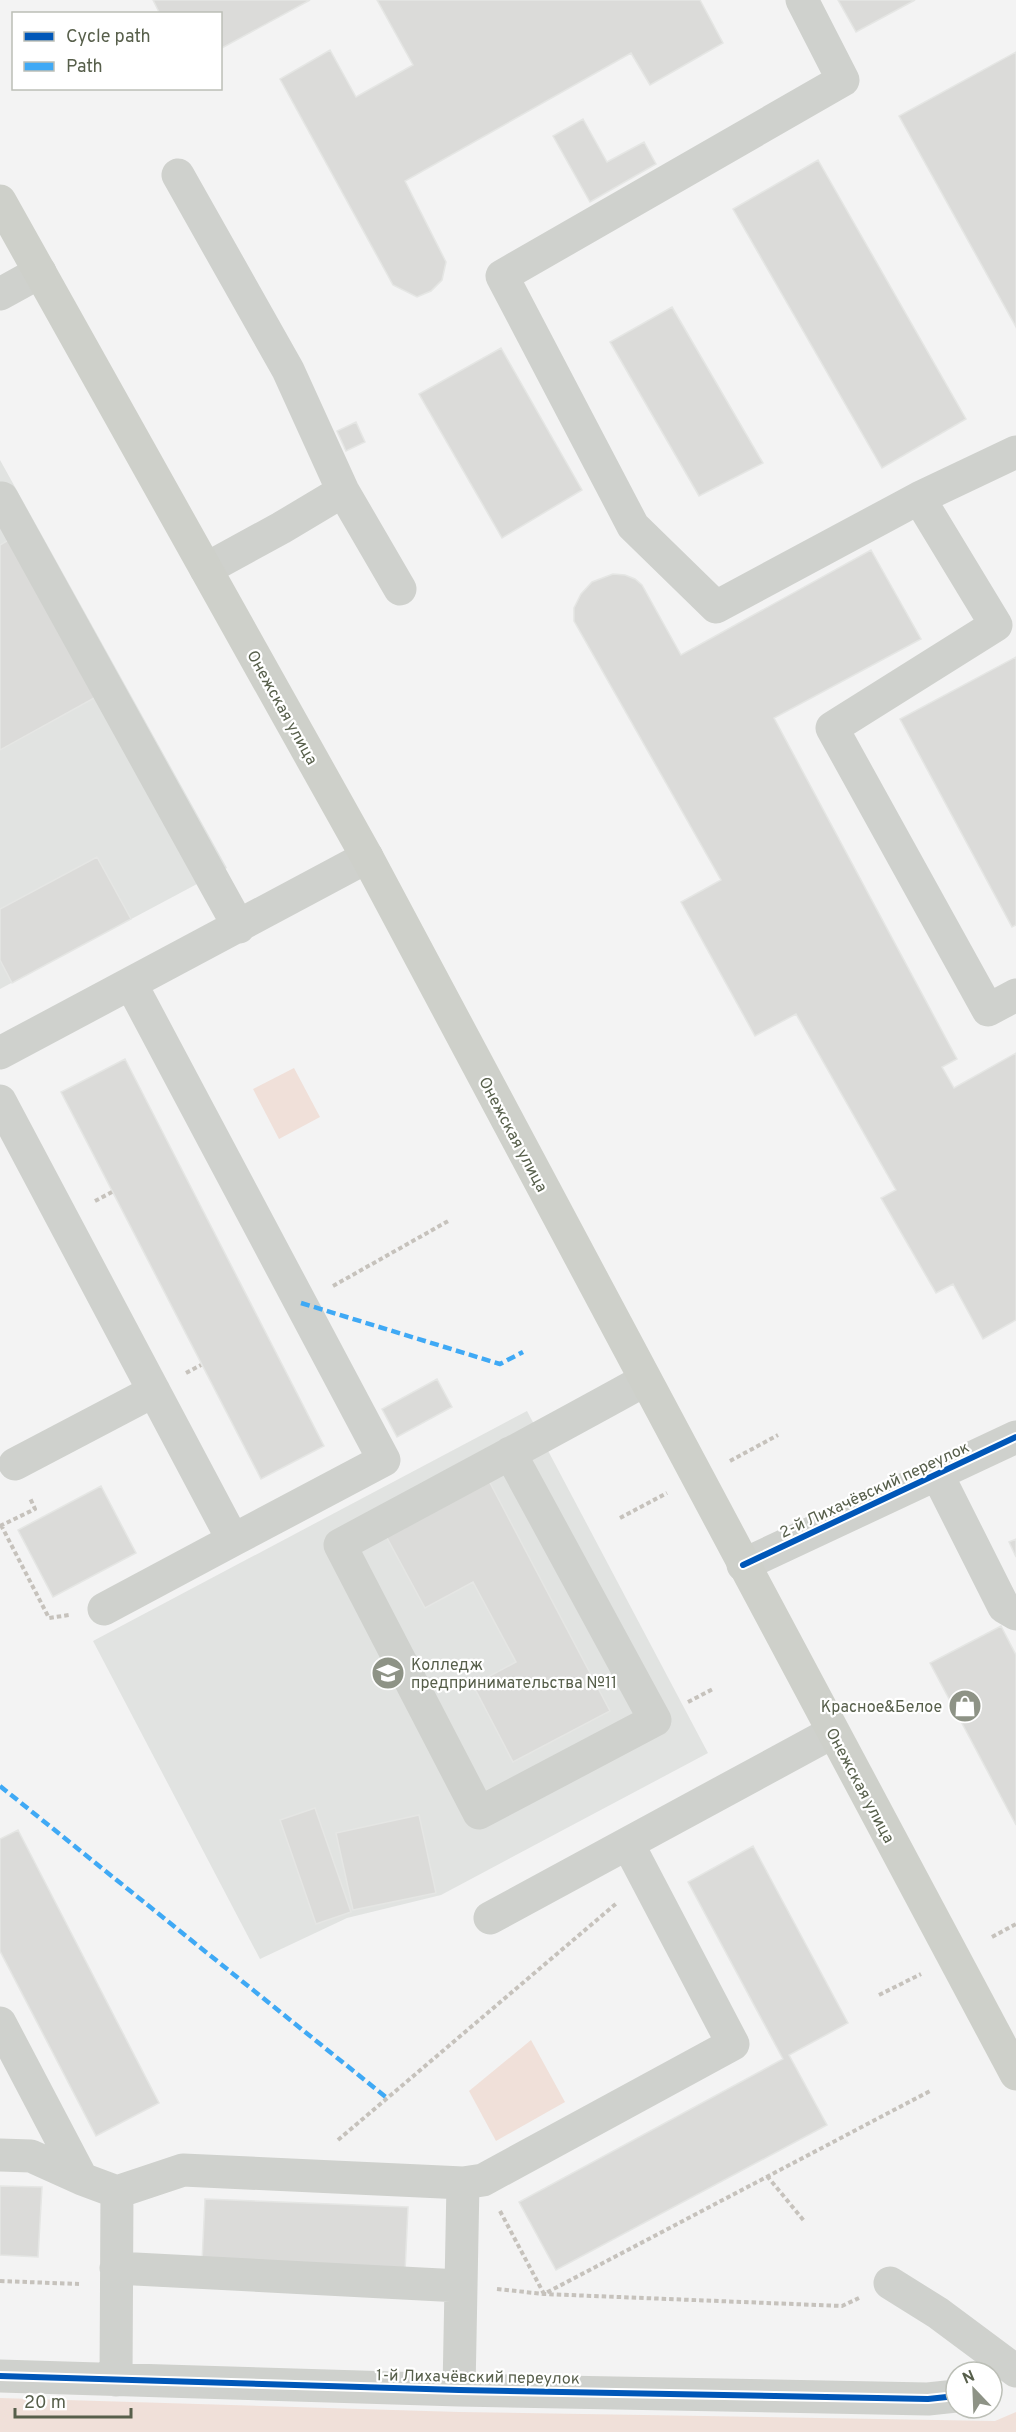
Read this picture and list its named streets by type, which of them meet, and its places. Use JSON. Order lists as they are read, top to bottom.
{
  "streets": {
    "main road": ["Онежская улица"],
    "street": ["2-й Лихачёвский переулок", "1-й Лихачёвский переулок"]
  },
  "crossings": [
    ["Онежская улица", "2-й Лихачёвский переулок"]
  ],
  "places": {
    "school or university": ["Колледж предпринимательства №11"],
    "shop": ["Красное&Белое"]
  },
  "legend": ["Cycle path", "Path"],
  "scale_bar": "20 m",
  "north": "top left"
}
